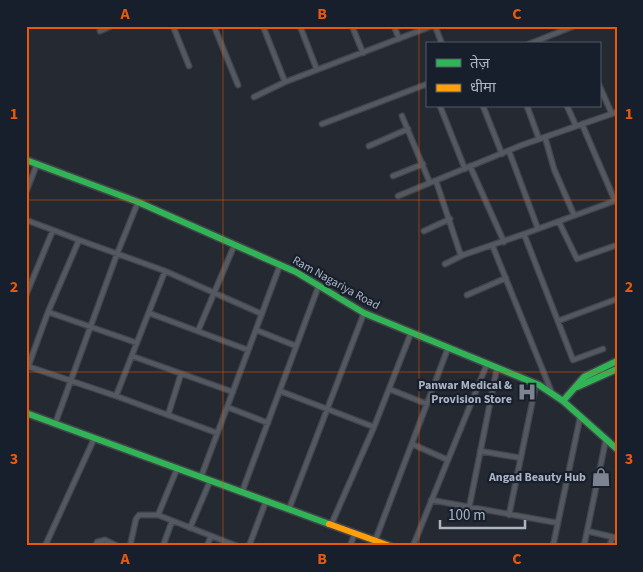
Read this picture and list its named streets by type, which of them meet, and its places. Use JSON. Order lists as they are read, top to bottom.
{
  "streets": {
    "street": ["Ram Nagariya Road"]
  },
  "places": {
    "hospital": ["Panwar Medical & Provision Store"],
    "shop": ["Angad Beauty Hub"]
  },
  "legend": ["तेज़", "धीमा"],
  "scale_bar": "100 m",
  "grid": {
    "columns": ["A", "B", "C"],
    "rows": ["1", "2", "3"]
  }
}
